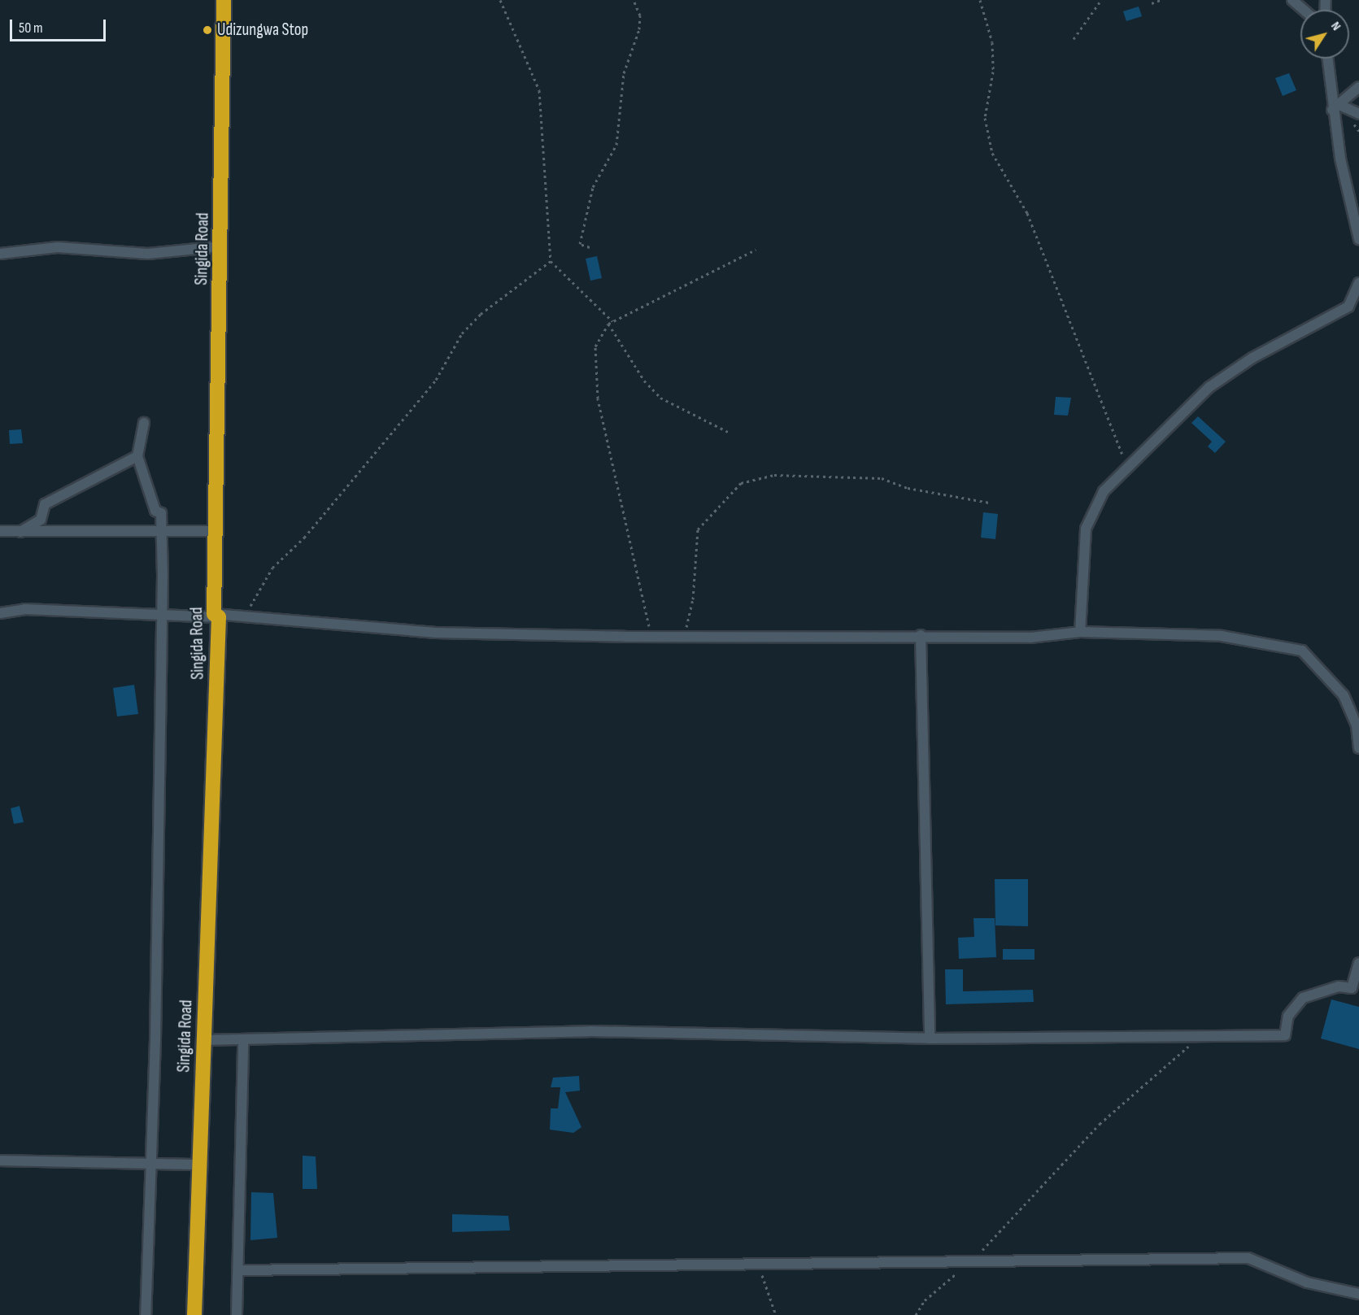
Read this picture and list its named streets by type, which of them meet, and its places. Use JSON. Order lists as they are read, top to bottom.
{
  "streets": {
    "highway": ["Singida Road"]
  },
  "places": ["Udizungwa Stop"],
  "scale_bar": "50 m",
  "north": "top right"
}
